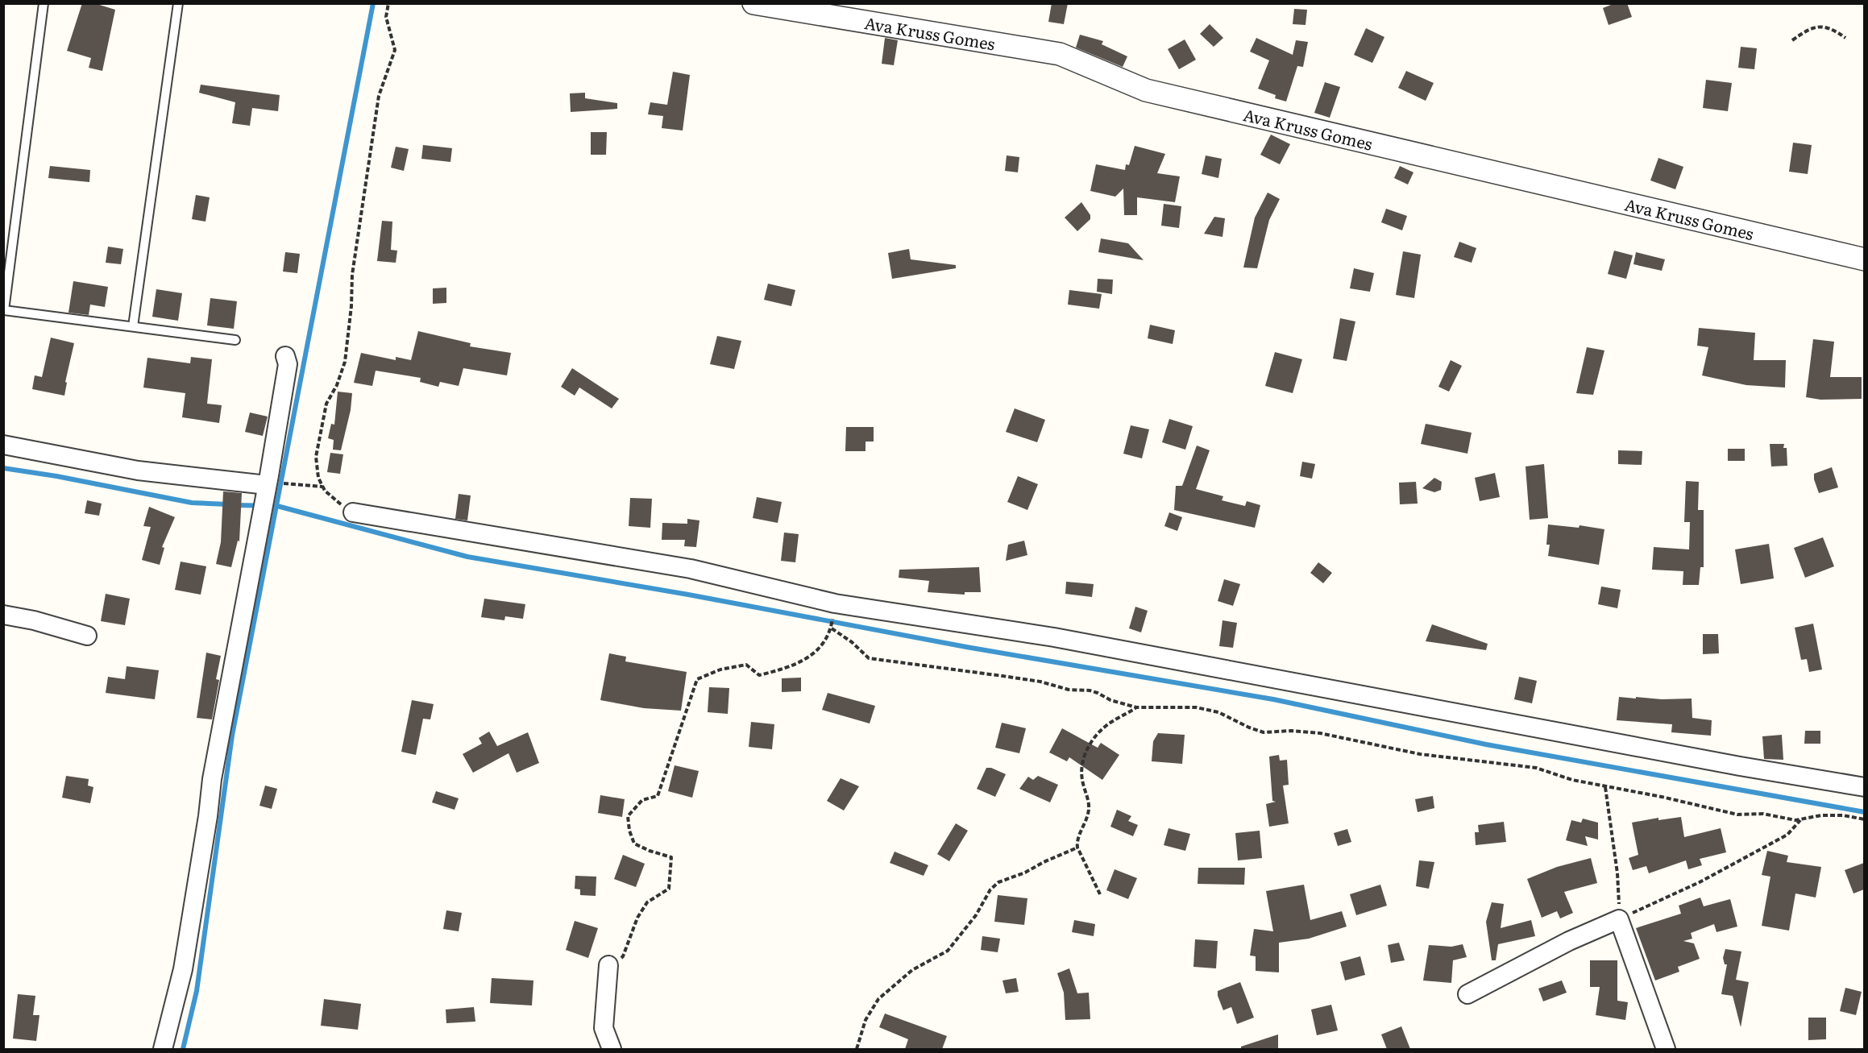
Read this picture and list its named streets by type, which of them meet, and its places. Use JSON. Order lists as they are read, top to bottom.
{
  "streets": {
    "street": ["Ava Kruss Gomes"]
  }
}
